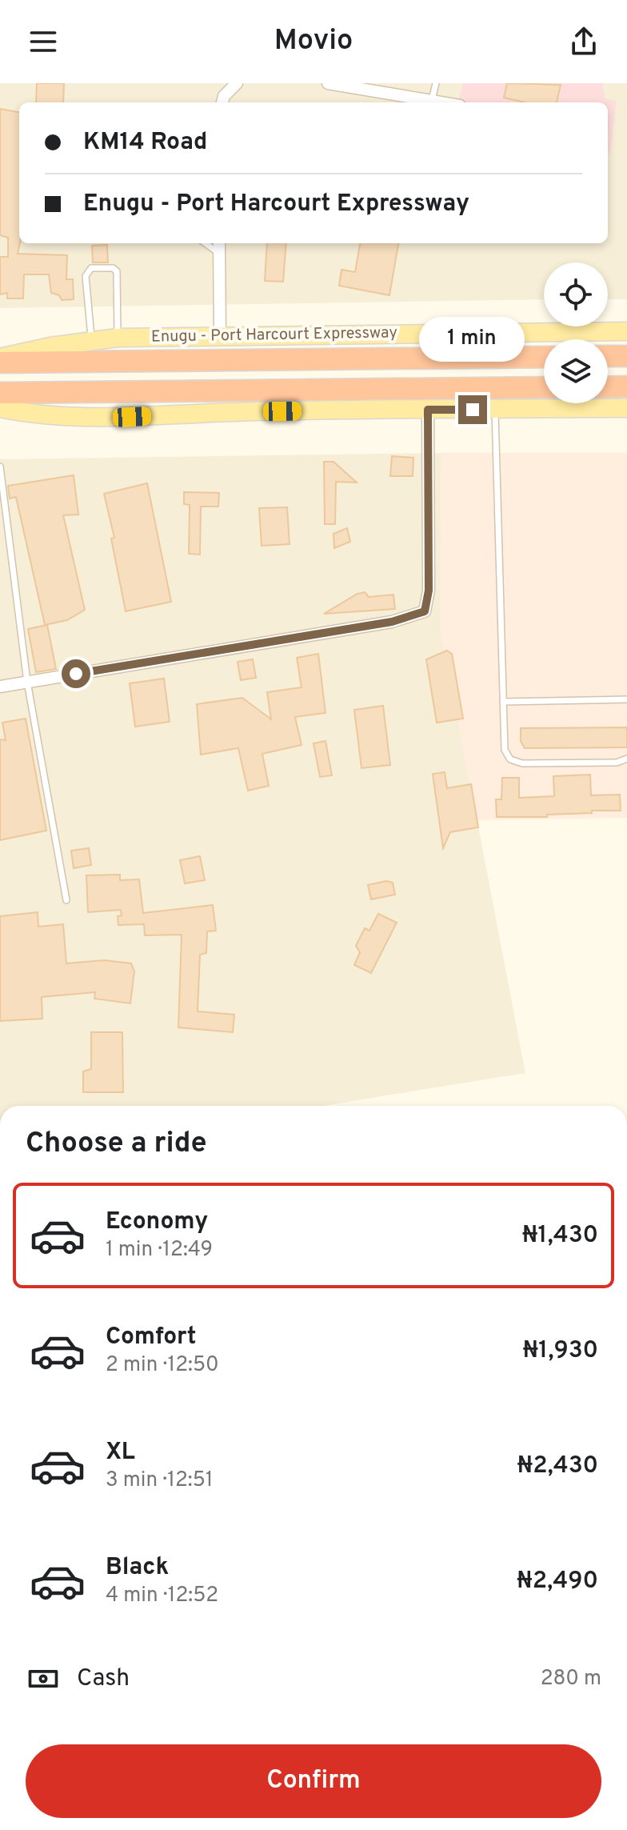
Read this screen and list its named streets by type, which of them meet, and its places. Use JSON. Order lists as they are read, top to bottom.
{
  "streets": {
    "highway": ["Enugu - Port Harcourt Expressway"]
  },
  "page": {
    "header": "Movio",
    "banner": ["KM14 Road", "Enugu - Port Harcourt Expressway"],
    "bubble": "1 min",
    "heading": "Choose a ride",
    "list": [
      {
        "name": "Economy",
        "note": "1 min · 12:49",
        "value": "₦1,430"
      },
      {
        "name": "Comfort",
        "note": "2 min · 12:50",
        "value": "₦1,930"
      },
      {
        "name": "XL",
        "note": "3 min · 12:51",
        "value": "₦2,430"
      },
      {
        "name": "Black",
        "note": "4 min · 12:52",
        "value": "₦2,490"
      }
    ],
    "pay": ["Cash", "280 m"],
    "buttons": "Confirm"
  }
}
